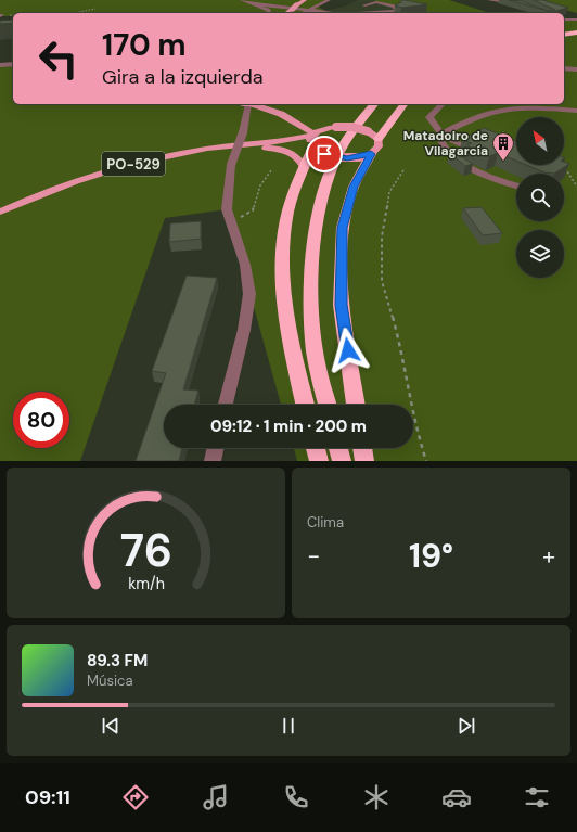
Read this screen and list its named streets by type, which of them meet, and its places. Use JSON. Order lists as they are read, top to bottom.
{
  "streets": {
    "main road": ["PO-529"]
  },
  "places": {
    "building": ["Matadoiro de Vilagarcía"]
  },
  "north": "top left",
  "page": {
    "turn": ["170 m", "Gira a la izquierda"],
    "limit": "80",
    "trip": "09:12 · 1 min · 200 m",
    "tile": "Clima",
    "heat": ["−", "19°", "+"],
    "song": ["89.3 FM", "Música"],
    "tabs": "09:11",
    "gauge": ["76", "km/h"]
  }
}
